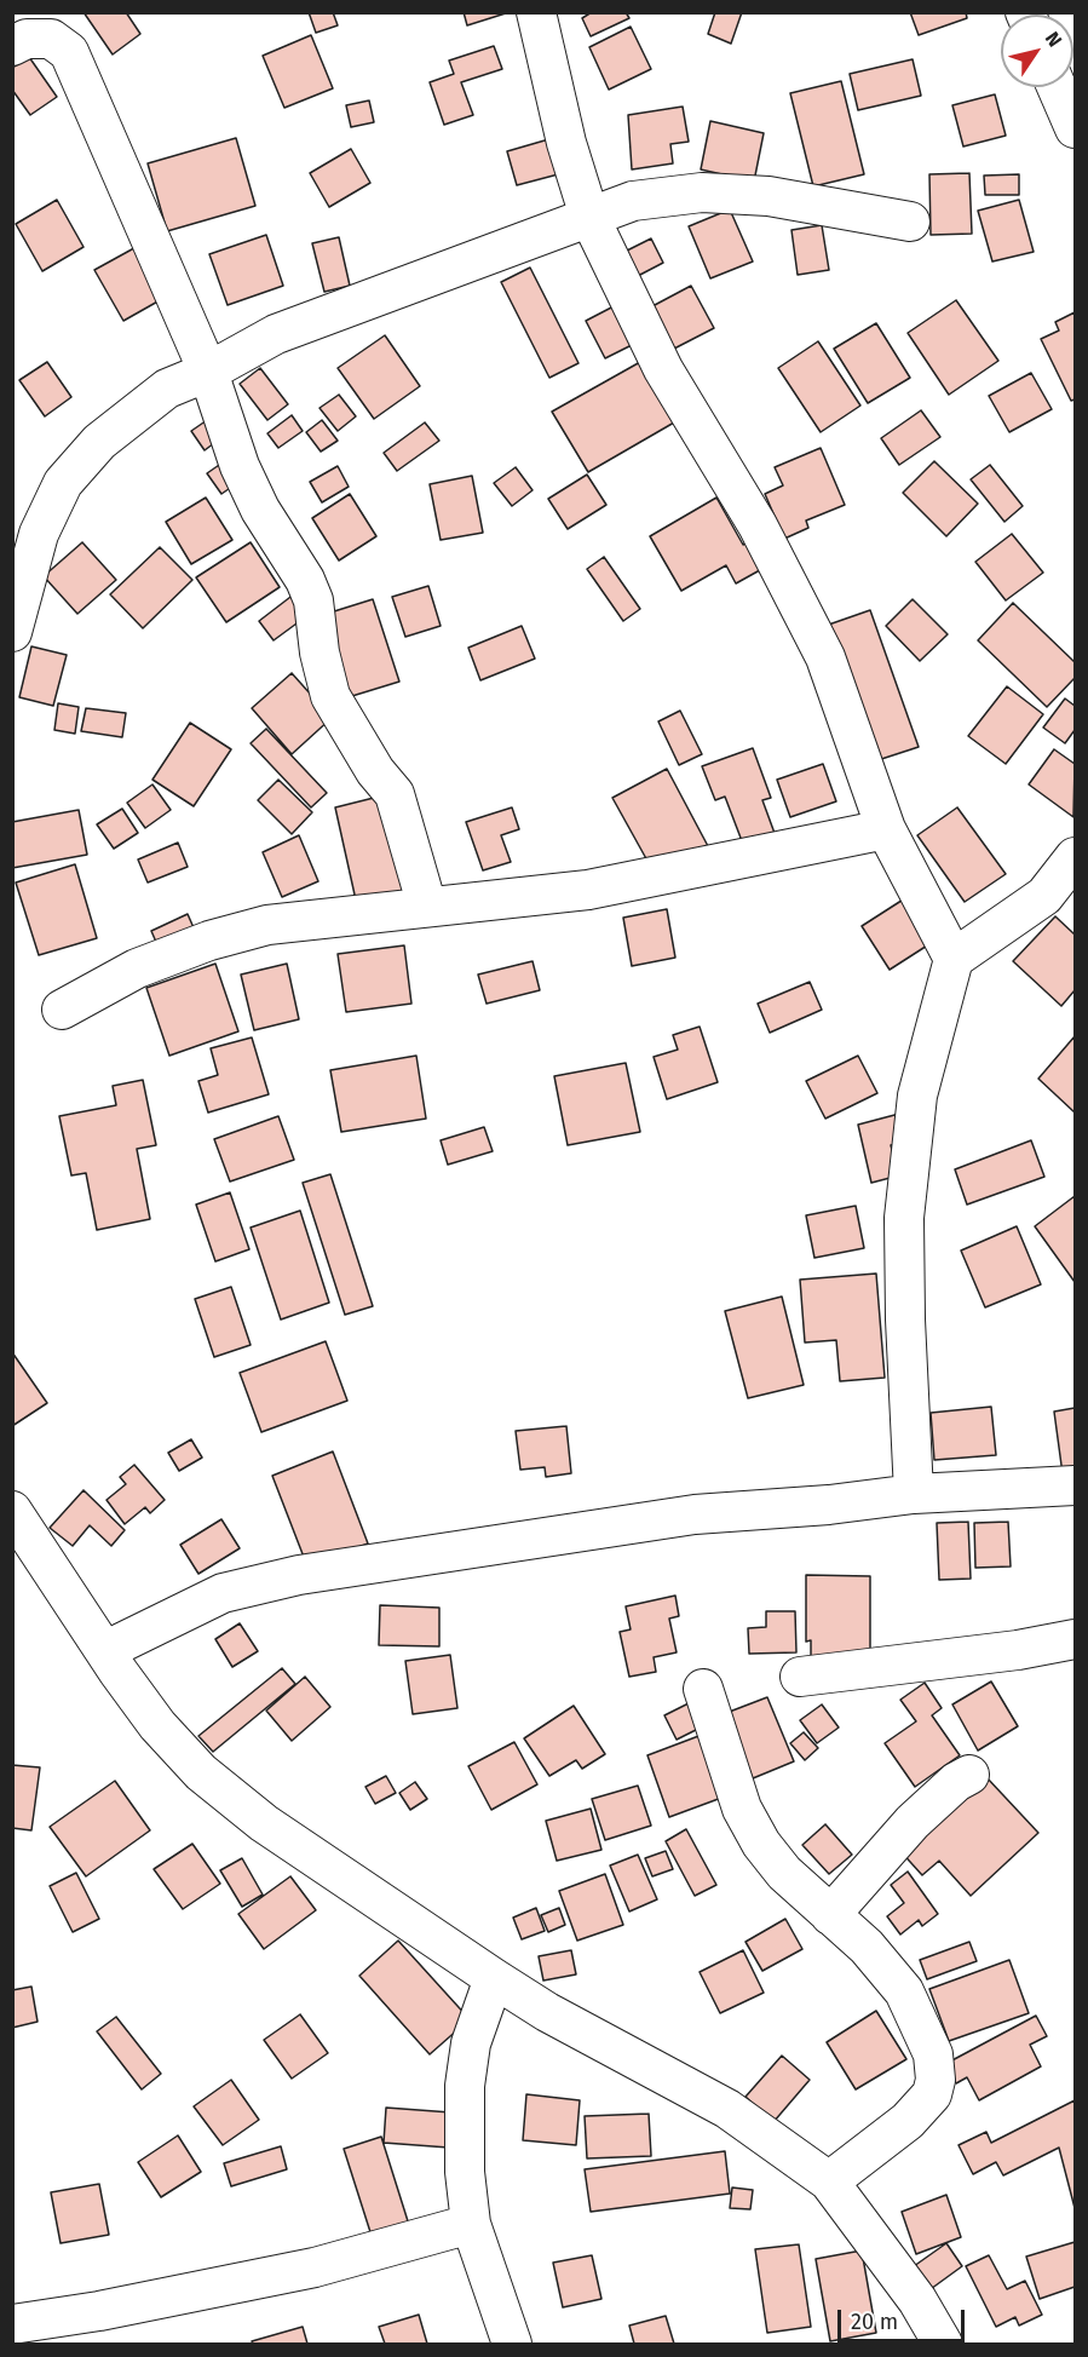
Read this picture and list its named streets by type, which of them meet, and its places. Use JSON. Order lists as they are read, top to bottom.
{
  "scale_bar": "20 m",
  "north": "top right"
}
